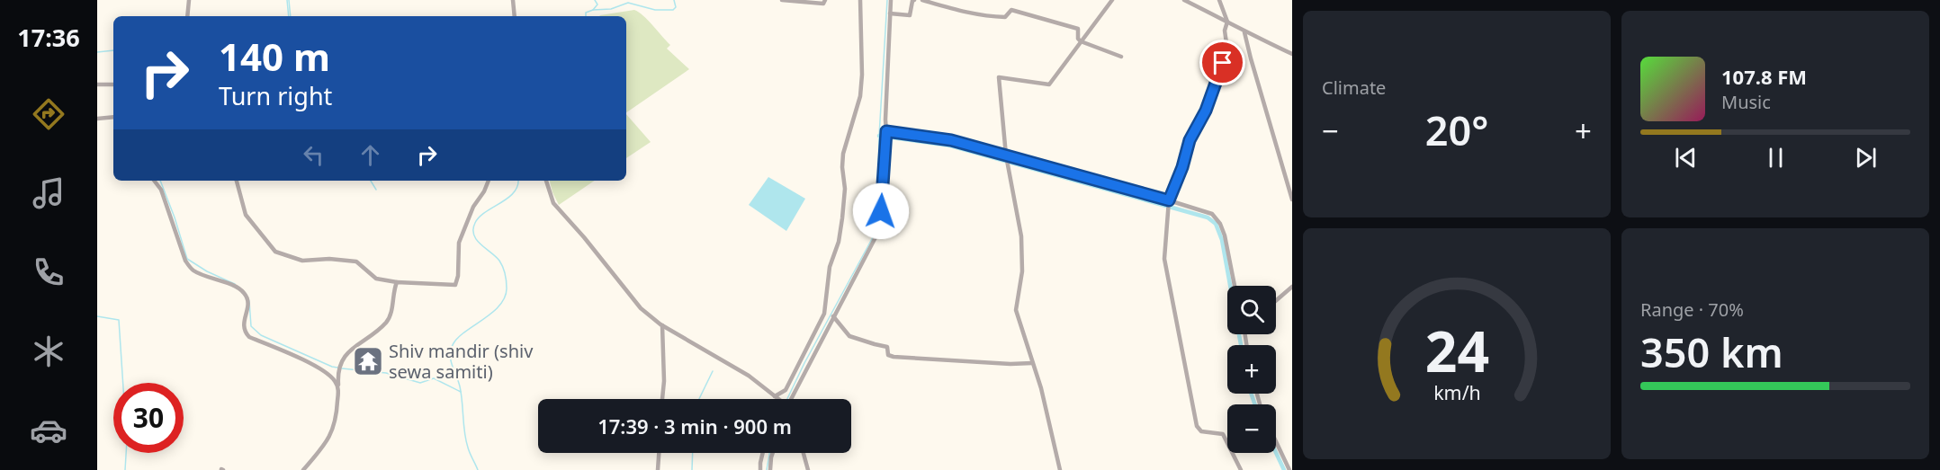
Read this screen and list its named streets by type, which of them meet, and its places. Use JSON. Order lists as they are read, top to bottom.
{
  "places": {
    "temple": ["Shiv mandir (shiv sewa samiti)"]
  },
  "page": {
    "tabs": "17:36",
    "tile": [
      "Climate",
      ["Range · 70%", "350 km"]
    ],
    "turn": ["140 m", "Turn right"],
    "song": ["107.8 FM", "Music"],
    "heat": ["−", "20°", "+"],
    "map_buttons": ["+", "−"],
    "limit": "30",
    "trip": "17:39 · 3 min · 900 m",
    "gauge": ["24", "km/h"]
  }
}
